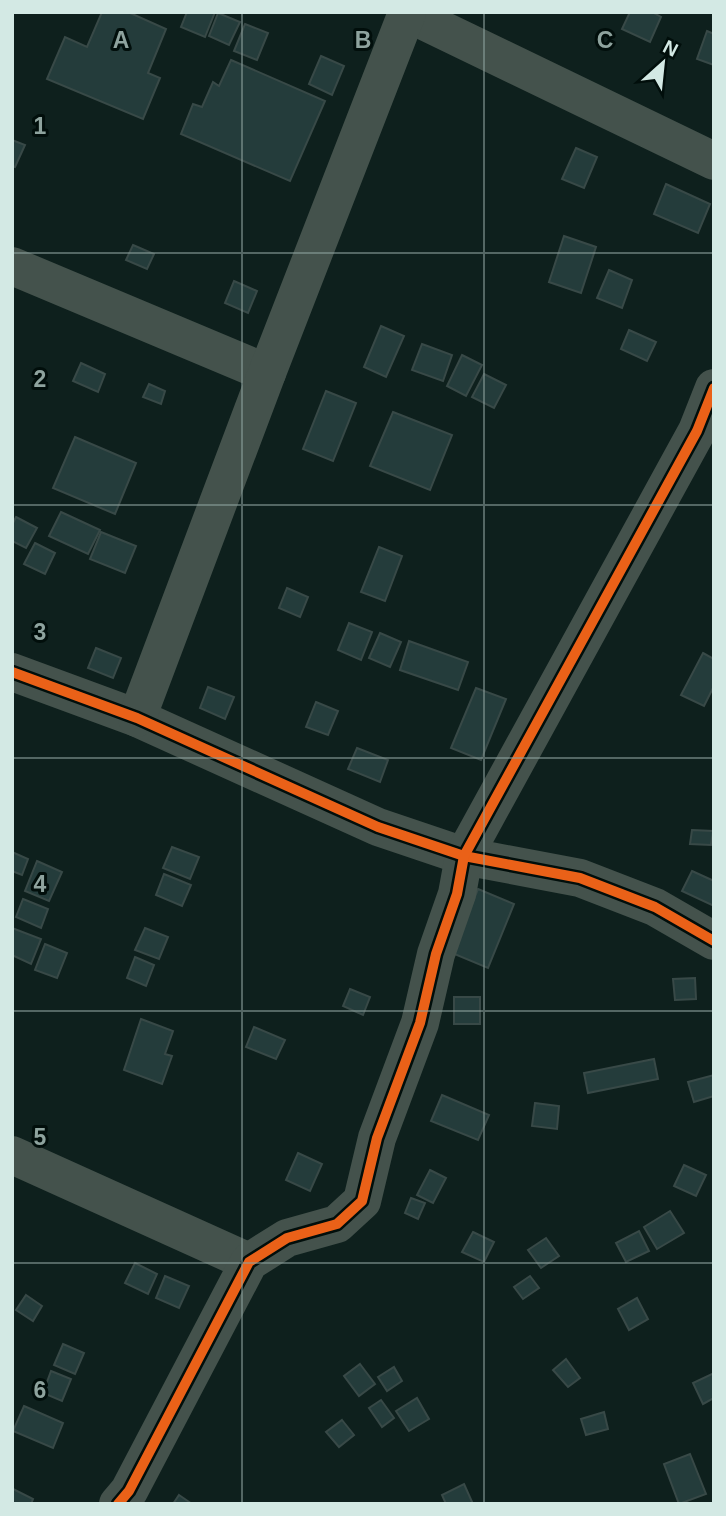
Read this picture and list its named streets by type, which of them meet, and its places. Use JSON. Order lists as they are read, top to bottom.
{
  "north": "top right",
  "grid": {
    "columns": ["A", "B", "C"],
    "rows": [
      "1",
      "2",
      "3",
      "4",
      "5",
      "6"
    ]
  }
}
